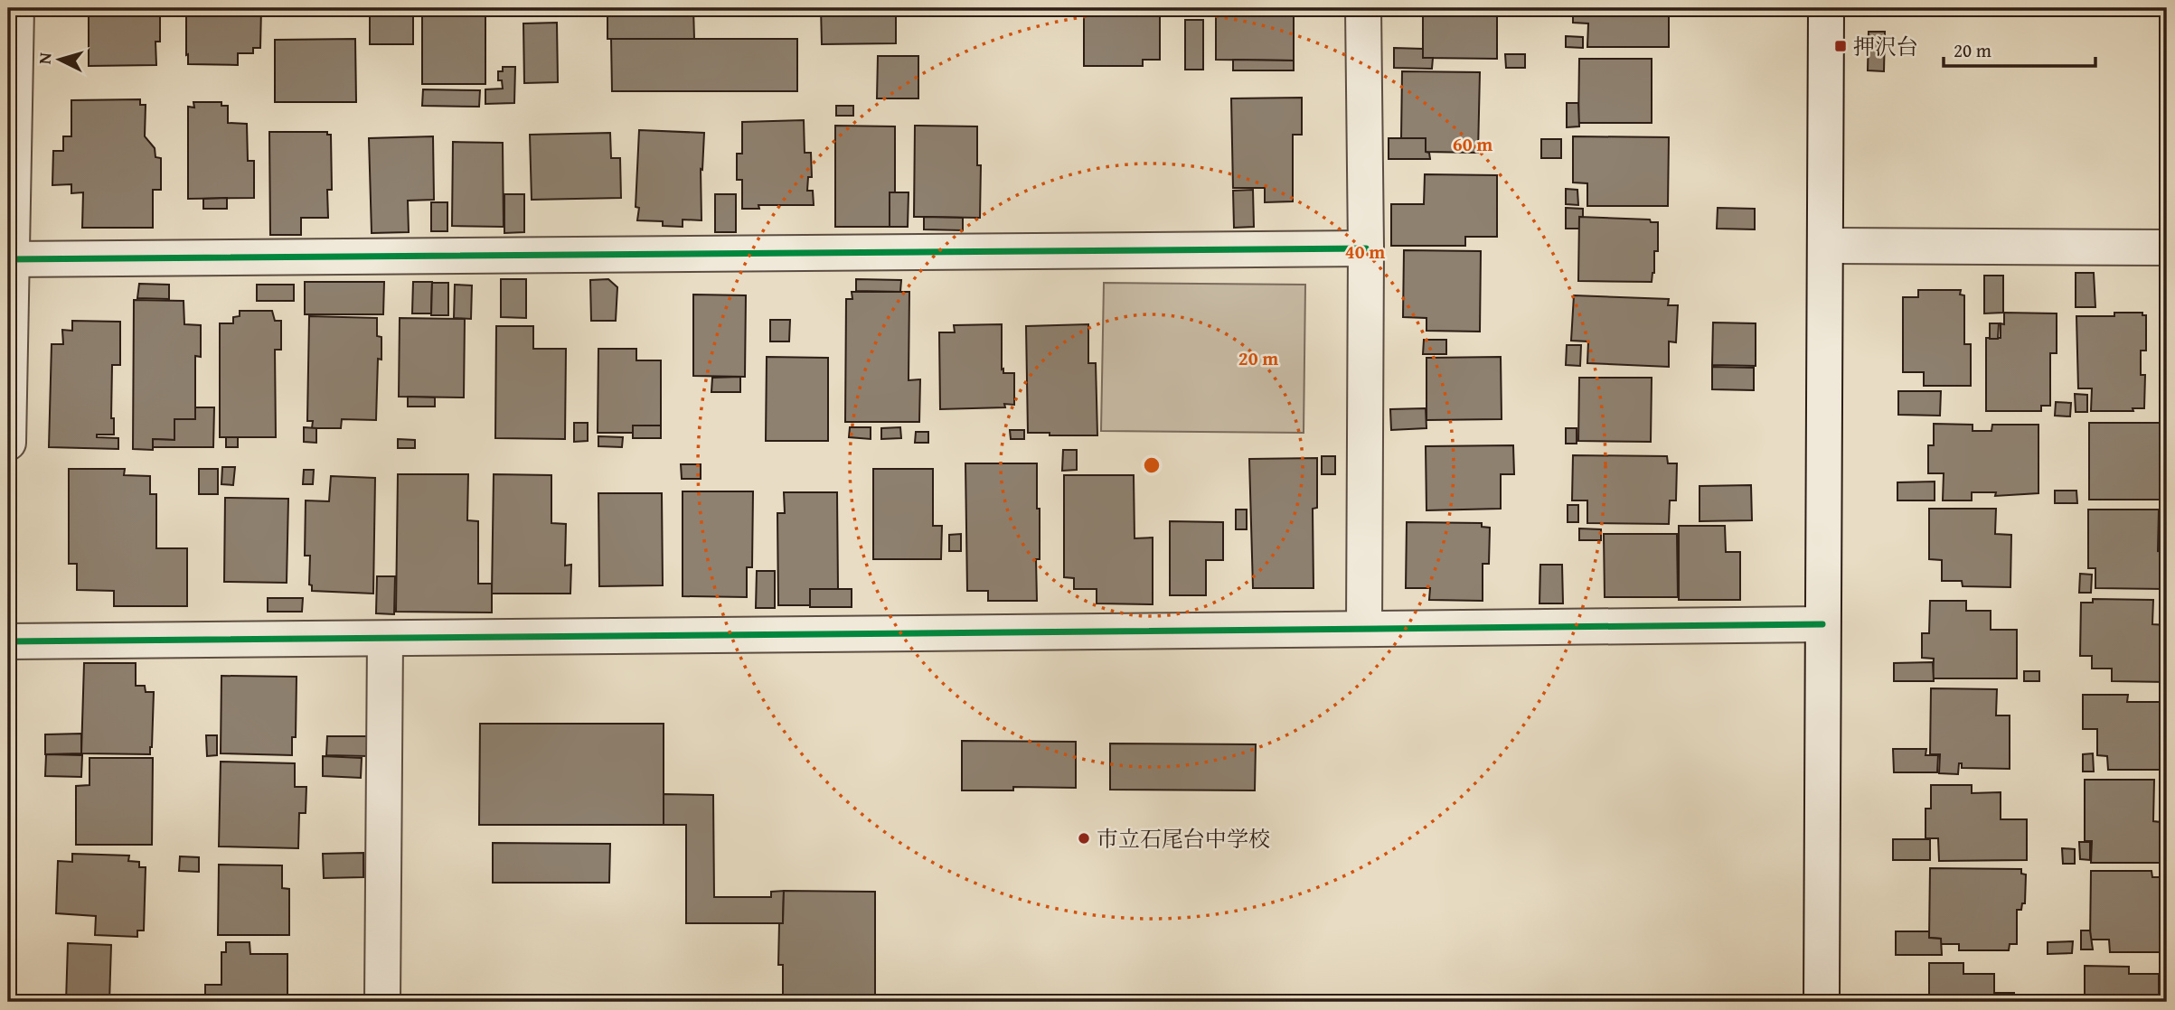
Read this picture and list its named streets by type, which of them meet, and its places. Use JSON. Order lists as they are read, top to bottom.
{
  "places": {
    "transit": ["押沢台"],
    "other": ["市立石尾台中学校"]
  },
  "scale_bar": "20 m",
  "north": "left",
  "rings": ["60 m", "40 m", "20 m"]
}
